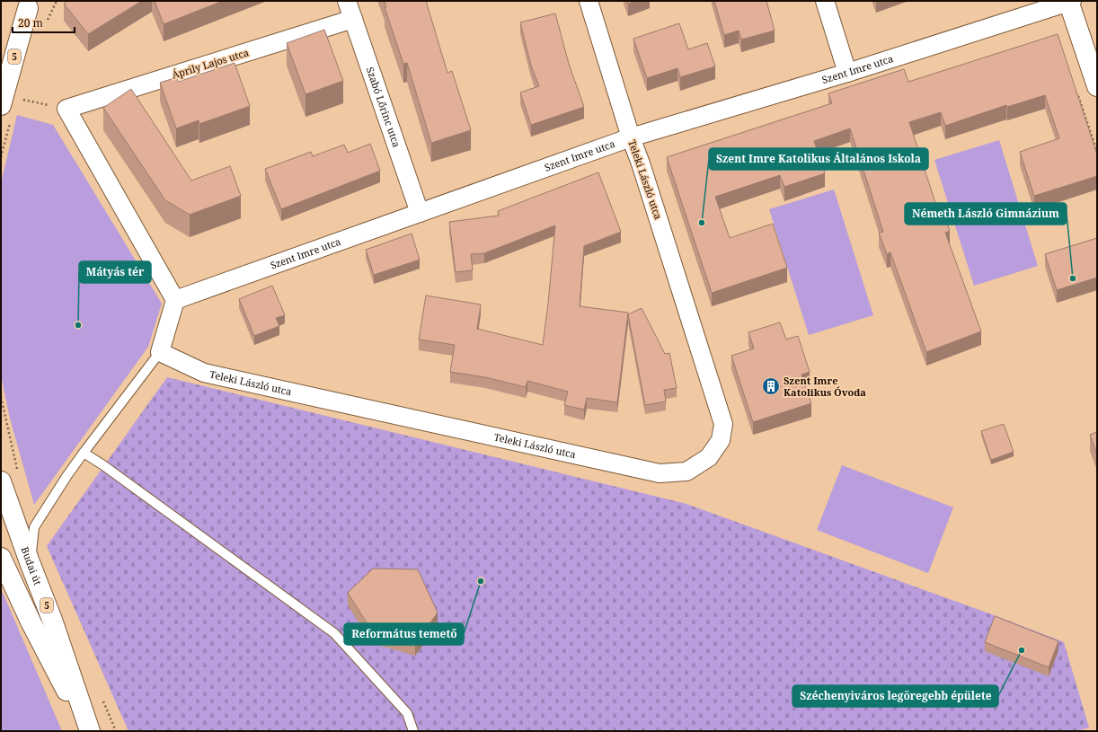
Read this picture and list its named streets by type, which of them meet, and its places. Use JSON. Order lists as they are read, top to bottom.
{
  "streets": {
    "main road": ["5", "Budai út"],
    "street": [
      "Áprily Lajos utca",
      "Szent Imre utca",
      "Szabó Lőrinc utca",
      "Teleki László utca"
    ]
  },
  "crossings": [
    ["Áprily Lajos utca", "Szabó Lőrinc utca"],
    ["Szent Imre utca", "Szabó Lőrinc utca"],
    ["Szent Imre utca", "Teleki László utca"]
  ],
  "places": {
    "other": [
      "Szent Imre Katolikus Általános Iskola",
      "Németh László Gimnázium",
      "Mátyás tér",
      "Református temető",
      "Széchenyiváros legöregebb épülete"
    ],
    "building": ["Szent Imre Katolikus Óvoda"]
  },
  "scale_bar": "20 m"
}
